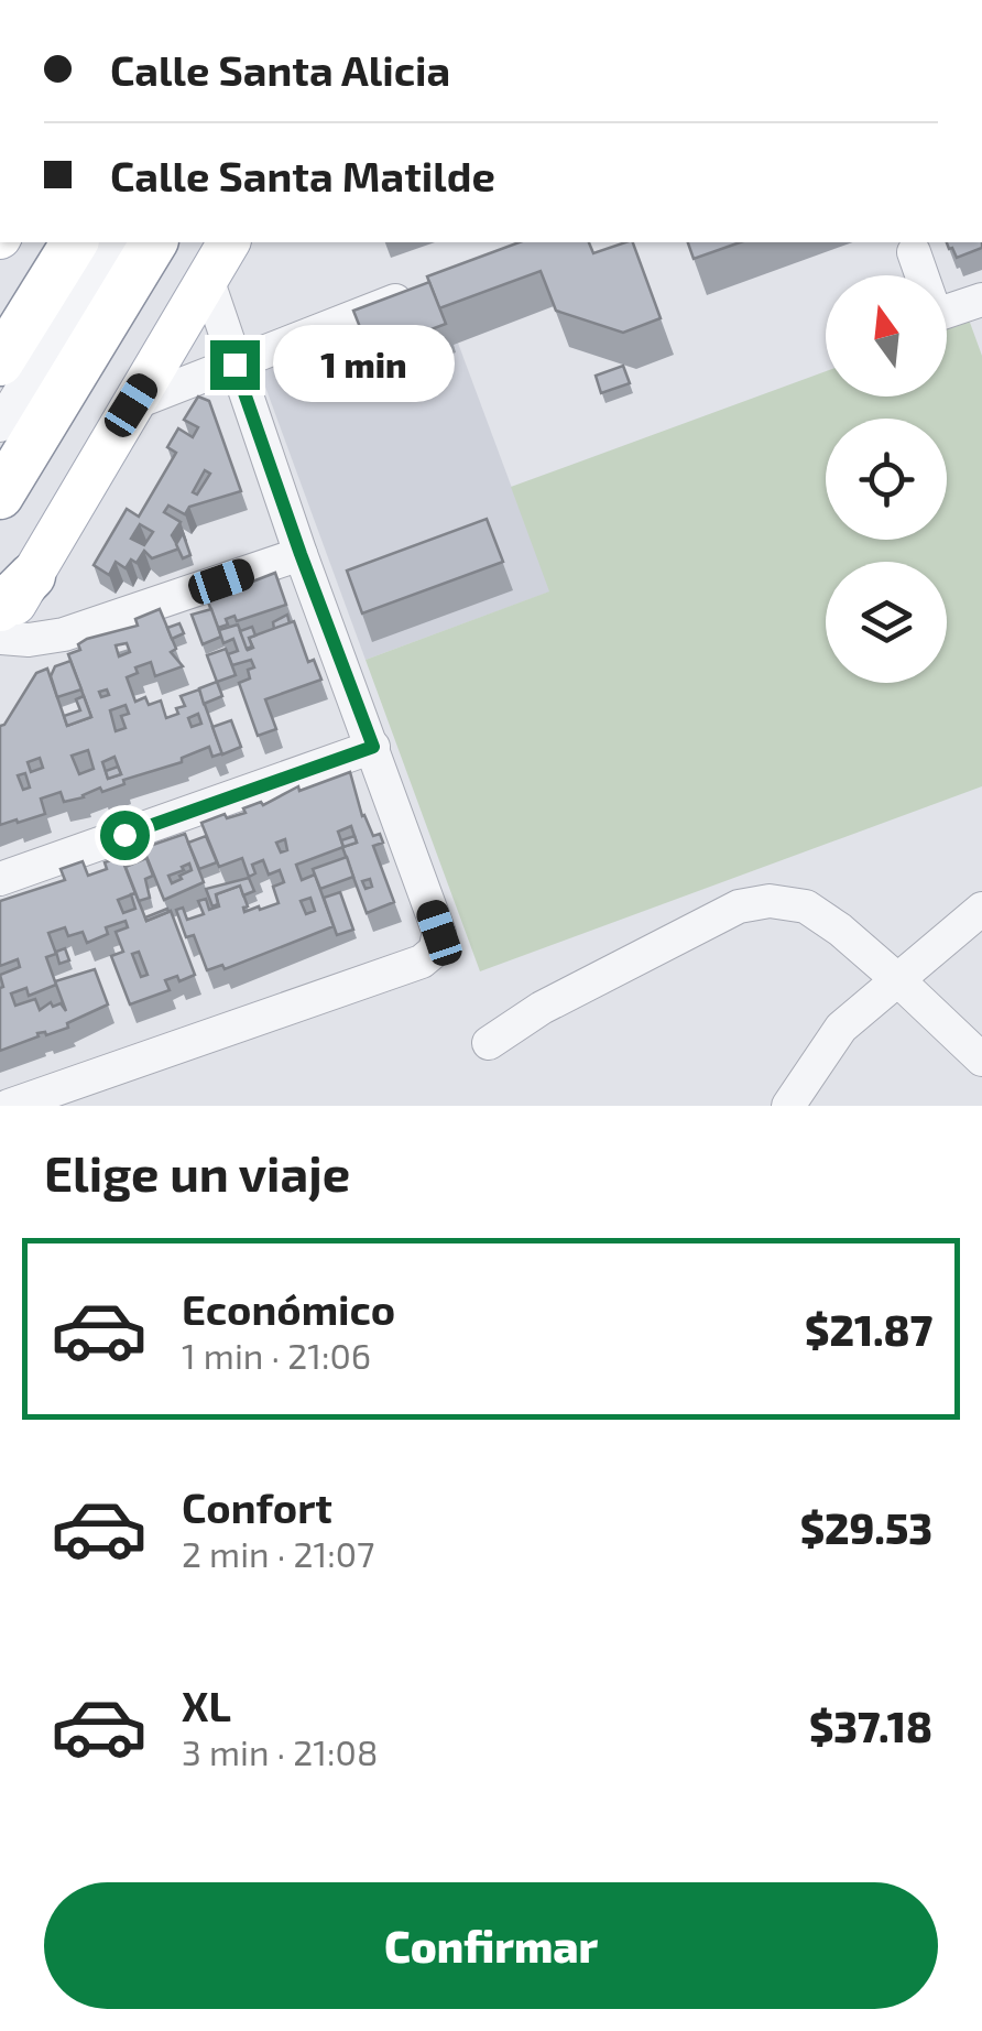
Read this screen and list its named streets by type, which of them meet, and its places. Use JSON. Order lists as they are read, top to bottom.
{
  "north": "top",
  "page": {
    "banner": ["Calle Santa Alicia", "Calle Santa Matilde"],
    "bubble": "1 min",
    "heading": "Elige un viaje",
    "list": [
      {
        "name": "Económico",
        "note": "1 min · 21:06",
        "value": "$21.87"
      },
      {
        "name": "Confort",
        "note": "2 min · 21:07",
        "value": "$29.53"
      },
      {
        "name": "XL",
        "note": "3 min · 21:08",
        "value": "$37.18"
      }
    ],
    "buttons": "Confirmar"
  }
}
